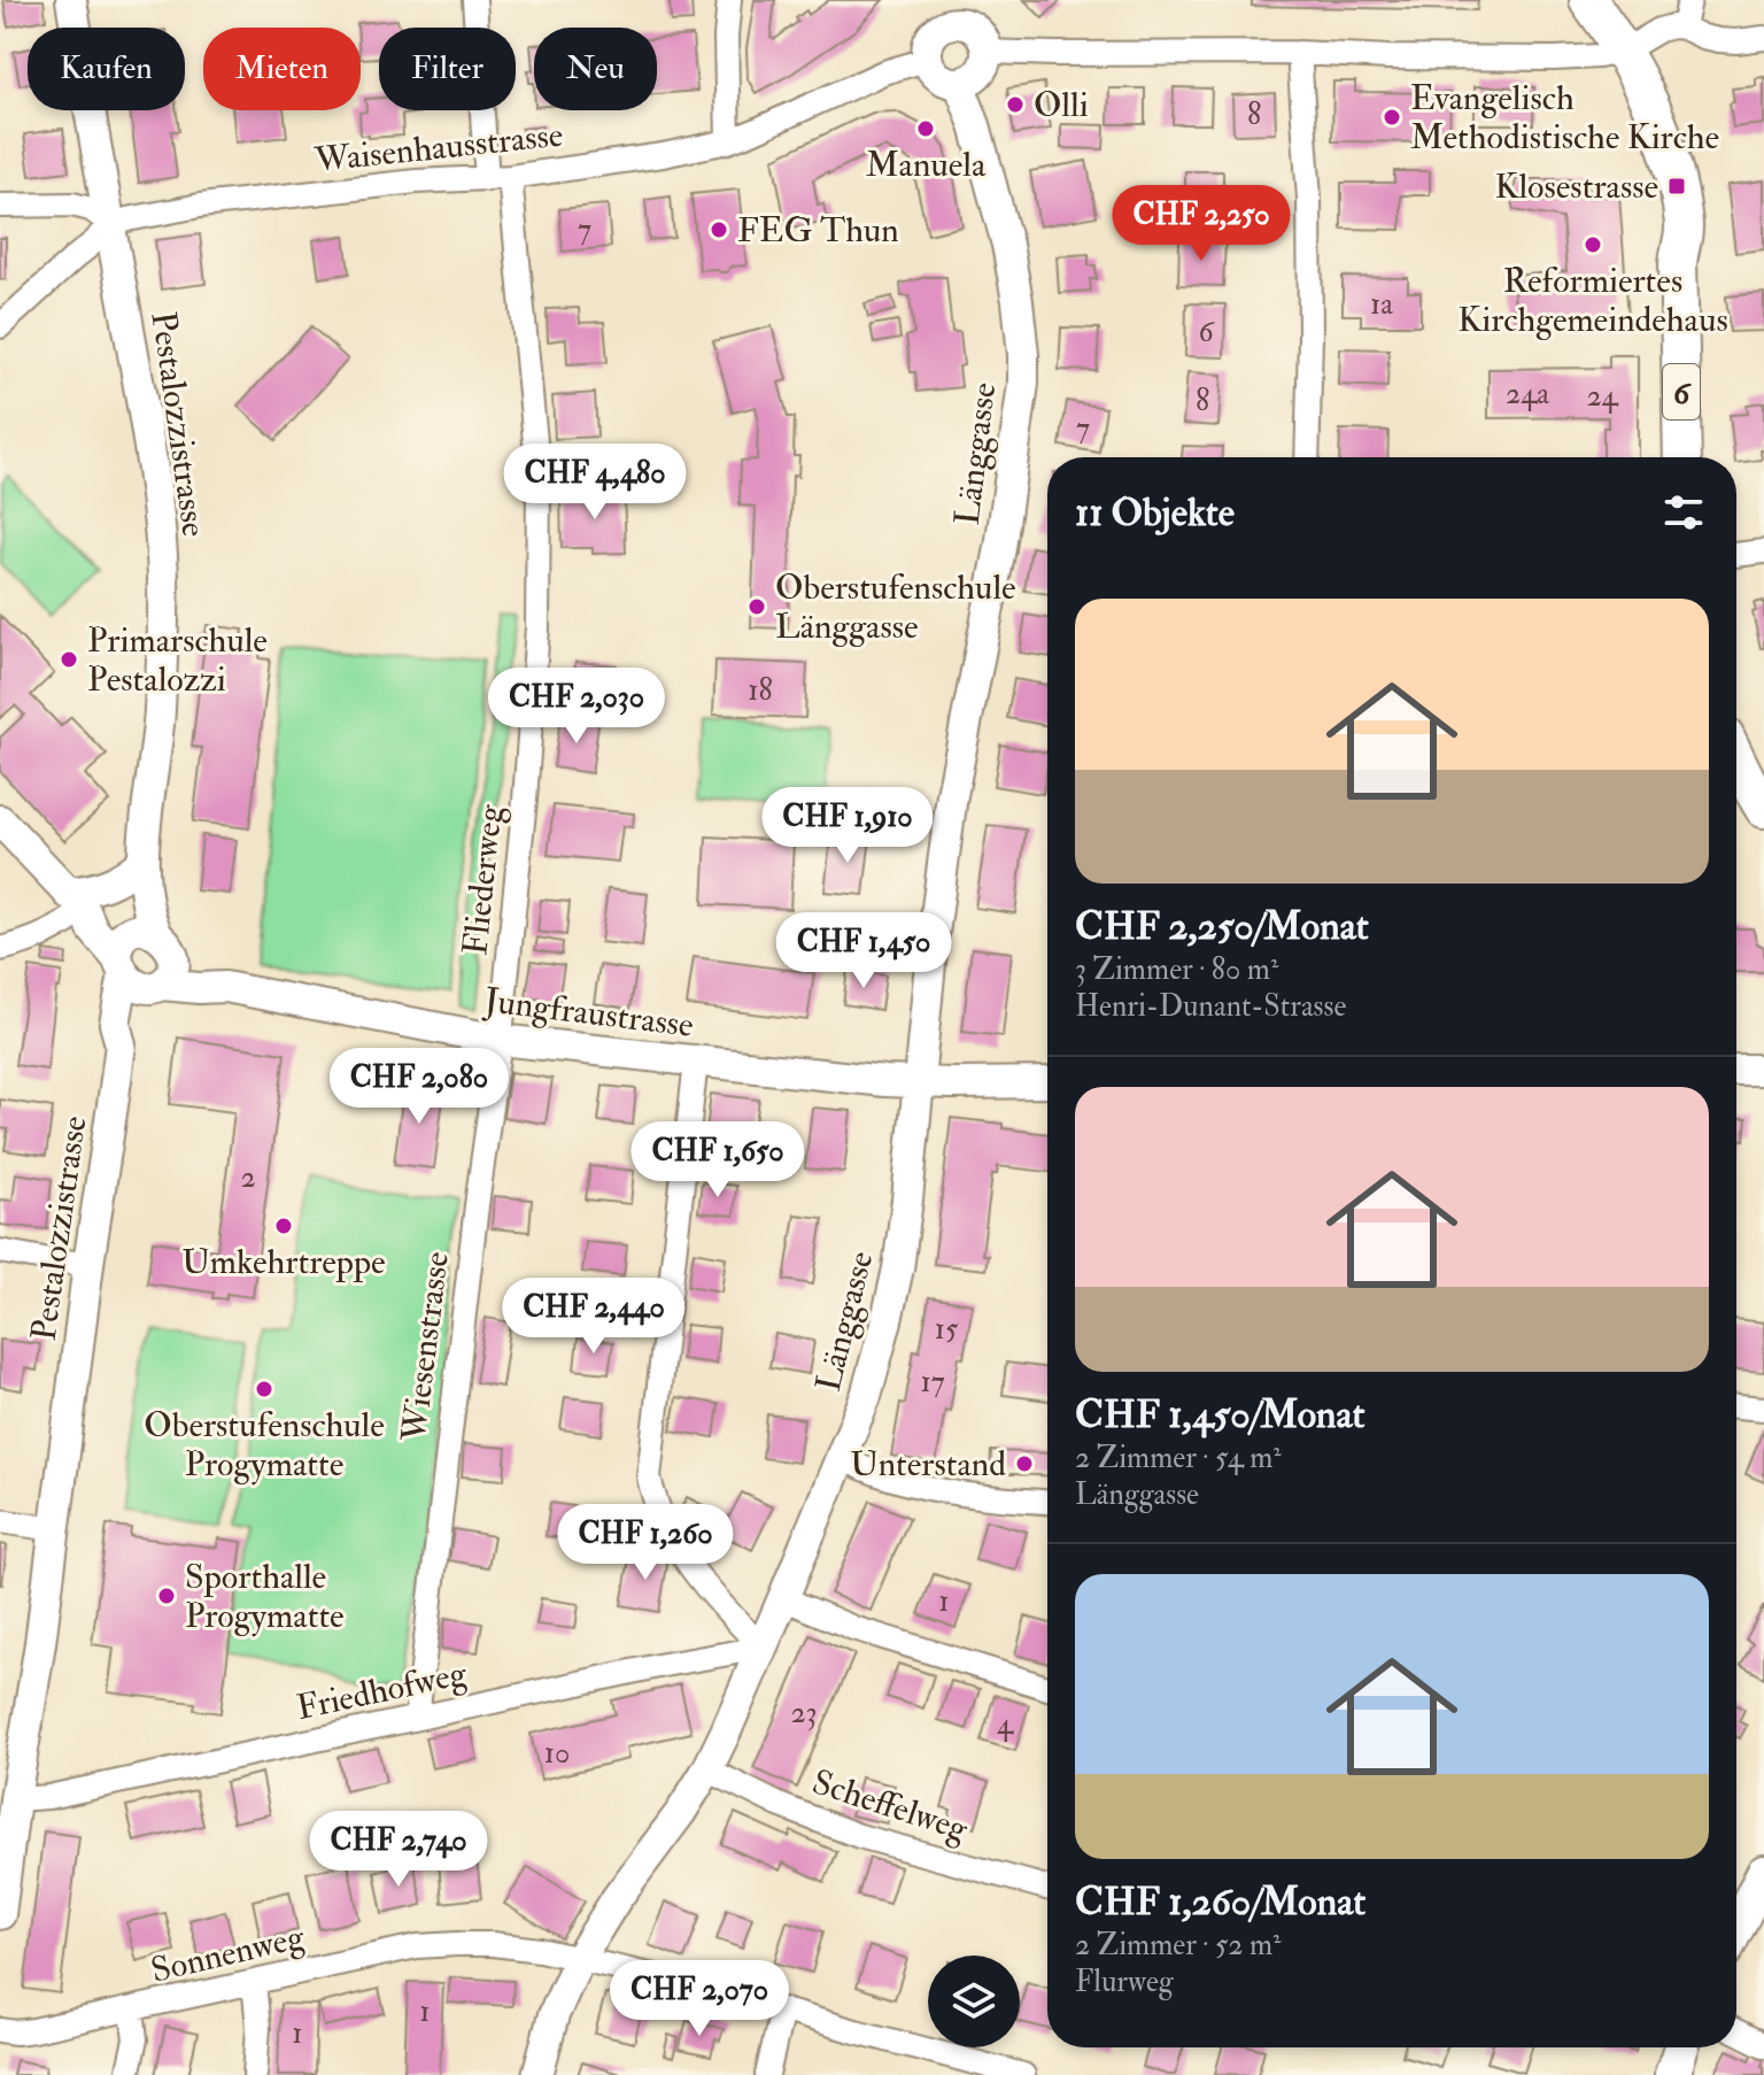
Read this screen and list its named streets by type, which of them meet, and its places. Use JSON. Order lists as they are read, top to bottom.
{
  "streets": {
    "main road": ["6"],
    "street": [
      "Waisenhausstrasse",
      "Pestalozzistrasse",
      "Länggasse",
      "Fliederweg",
      "Jungfraustrasse",
      "Wiesenstrasse",
      "Friedhofweg",
      "Scheffelweg",
      "Sonnenweg"
    ]
  },
  "crossings": [
    ["Waisenhausstrasse", "Pestalozzistrasse"],
    ["Waisenhausstrasse", "Länggasse"],
    ["Waisenhausstrasse", "Fliederweg"],
    ["Pestalozzistrasse", "Jungfraustrasse"],
    ["Pestalozzistrasse", "Friedhofweg"],
    ["Länggasse", "Jungfraustrasse"],
    ["Länggasse", "Friedhofweg"],
    ["Länggasse", "Scheffelweg"],
    ["Länggasse", "Sonnenweg"],
    ["Fliederweg", "Jungfraustrasse"],
    ["Fliederweg", "Wiesenstrasse"],
    ["Jungfraustrasse", "Wiesenstrasse"],
    ["Wiesenstrasse", "Friedhofweg"]
  ],
  "places": {
    "other": [
      "Olli",
      "Evangelisch Methodistische Kirche",
      "Manuela",
      "FEG Thun",
      "Reformiertes Kirchgemeindehaus",
      "Oberstufenschule Länggasse",
      "Primarschule Pestalozzi",
      "Umkehrtreppe",
      "Oberstufenschule Progymatte",
      "Unterstand",
      "Sporthalle Progymatte"
    ],
    "transit": ["Klosestrasse"]
  },
  "house_numbers": [
    "8",
    "7",
    "1a",
    "6",
    "24a",
    "24",
    "8",
    "7",
    "18",
    "2",
    "15",
    "17",
    "1",
    "23",
    "4",
    "10",
    "1",
    "1"
  ],
  "page": {
    "chip": [
      "Kaufen",
      "Mieten",
      "Filter",
      "Neu"
    ],
    "price": [
      "CHF 2,250",
      "CHF 4,480",
      "CHF 2,030",
      "CHF 1,910",
      "CHF 1,450",
      "CHF 2,080",
      "CHF 1,650",
      "CHF 2,440",
      "CHF 1,260",
      "CHF 2,740",
      "CHF 2,070"
    ],
    "heading": "11 Objekte",
    "list": [
      {
        "name": "CHF 2,250/Monat",
        "note": "3 Zimmer · 80 m² · Henri-Dunant-Strasse"
      },
      {
        "name": "CHF 1,450/Monat",
        "note": "2 Zimmer · 54 m² · Länggasse"
      },
      {
        "name": "CHF 1,260/Monat",
        "note": "2 Zimmer · 52 m² · Flurweg"
      }
    ]
  }
}
